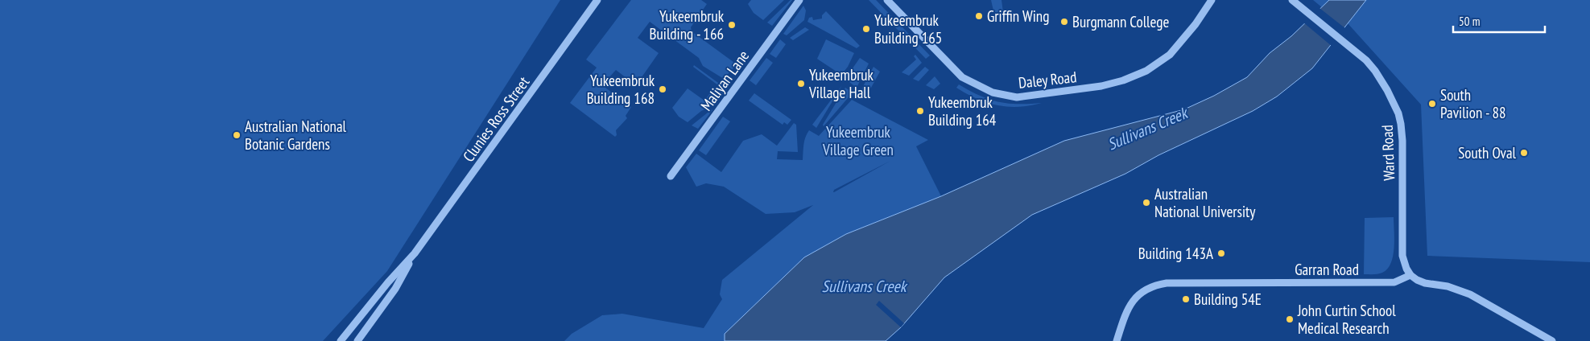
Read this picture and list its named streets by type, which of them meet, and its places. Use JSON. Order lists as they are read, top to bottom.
{
  "streets": {
    "street": [
      "Daley Road",
      "Maliyan Lane",
      "Clunies Ross Street",
      "Ward Road",
      "Garran Road"
    ]
  },
  "crossings": [
    ["Ward Road", "Garran Road"]
  ],
  "water": ["Sullivans Creek"],
  "parks": ["Yukeembruk Village Green"],
  "places": [
    "Griffin Wing",
    "Burgmann College",
    "Yukeembruk Building - 166",
    "Yukeembruk Building 165",
    "Yukeembruk Village Hall",
    "Yukeembruk Building 168",
    "South Pavilion - 88",
    "Yukeembruk Building 164",
    "Australian National Botanic Gardens",
    "South Oval",
    "Australian National University",
    "Building 143A",
    "Building 54E",
    "John Curtin School Medical Research"
  ],
  "scale_bar": "50 m"
}
